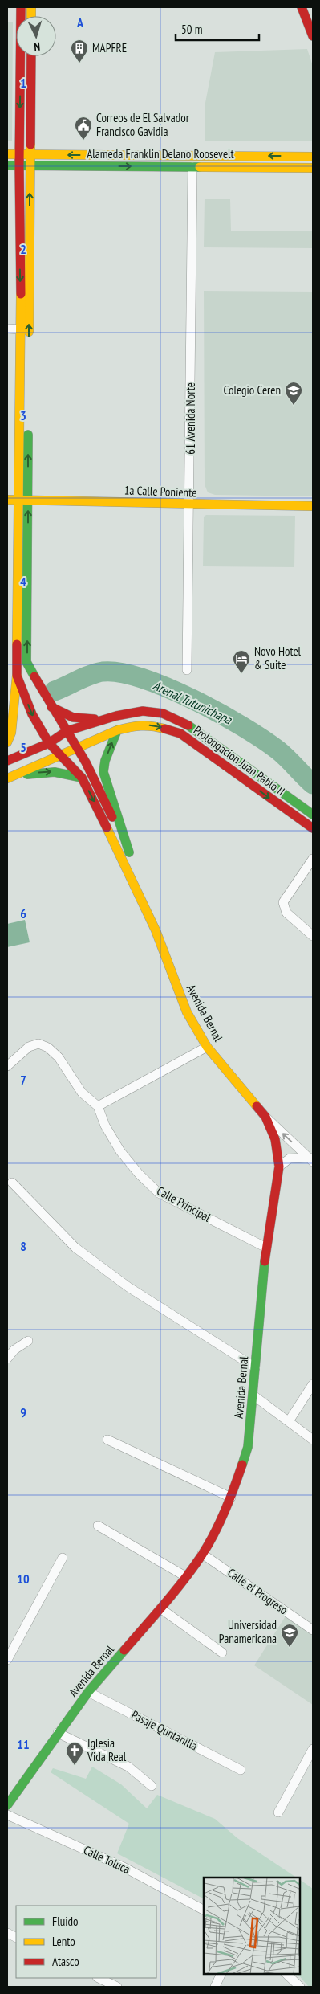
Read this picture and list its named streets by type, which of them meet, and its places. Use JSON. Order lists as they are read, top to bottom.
{
  "streets": {
    "main road": [
      "Alameda Franklin Delano Roosevelt",
      "1a Calle Poniente",
      "Prolongacion Juan Pablo II",
      "Avenida Bernal"
    ],
    "street": [
      "61 Avenida Norte",
      "Calle Principal",
      "Calle el Progreso",
      "Pasaje Quntanilla",
      "Calle Toluca"
    ]
  },
  "crossings": [
    ["Alameda Franklin Delano Roosevelt", "61 Avenida Norte"],
    ["61 Avenida Norte", "1a Calle Poniente"],
    ["1a Calle Poniente", "Avenida Bernal"],
    ["Prolongacion Juan Pablo II", "Avenida Bernal"],
    ["Avenida Bernal", "Calle Principal"],
    ["Avenida Bernal", "Calle el Progreso"],
    ["Avenida Bernal", "Pasaje Quntanilla"]
  ],
  "water": ["Arenal Tutunichapa"],
  "places": {
    "building": ["MAPFRE"],
    "public building": ["Correos de El Salvador Francisco Gavidia"],
    "school or university": ["Colegio Ceren", "Universidad Panamericana"],
    "hotel": ["Novo Hotel & Suite"],
    "church": ["Iglesia Vida Real"]
  },
  "legend": ["Fluido", "Lento", "Atasco"],
  "scale_bar": "50 m",
  "north": "bottom",
  "grid": {
    "columns": ["A"],
    "rows": [
      "1",
      "2",
      "3",
      "4",
      "5",
      "6",
      "7",
      "8",
      "9",
      "10",
      "11"
    ]
  }
}
